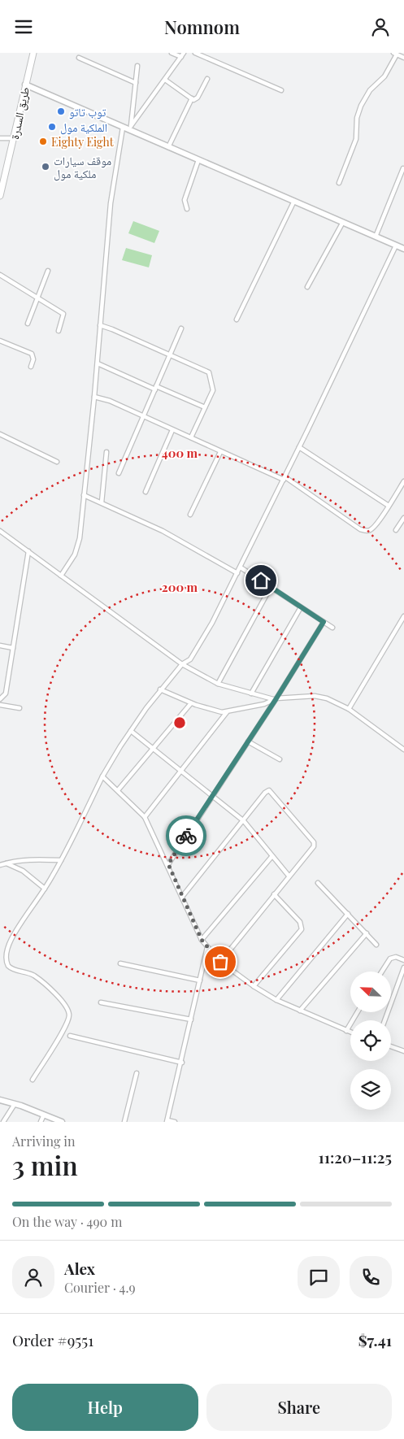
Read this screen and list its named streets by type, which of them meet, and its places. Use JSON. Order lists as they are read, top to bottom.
{
  "streets": {
    "main road": ["طريق السدرة"]
  },
  "places": [
    "توب تاتو",
    "الملكية مول",
    "Eighty Eight",
    "موقف سيارات ملكية مول"
  ],
  "north": "top left",
  "page": {
    "header": "Nomnom",
    "heading": ["3 min", "Arriving in", "11:20–11:25"],
    "panel": [
      "Alex",
      "Courier · 4.9",
      "Order #9551",
      "$7.41"
    ],
    "bar": "On the way · 490 m",
    "buttons": ["Help", "Share"]
  },
  "rings": ["400 m", "200 m"]
}
